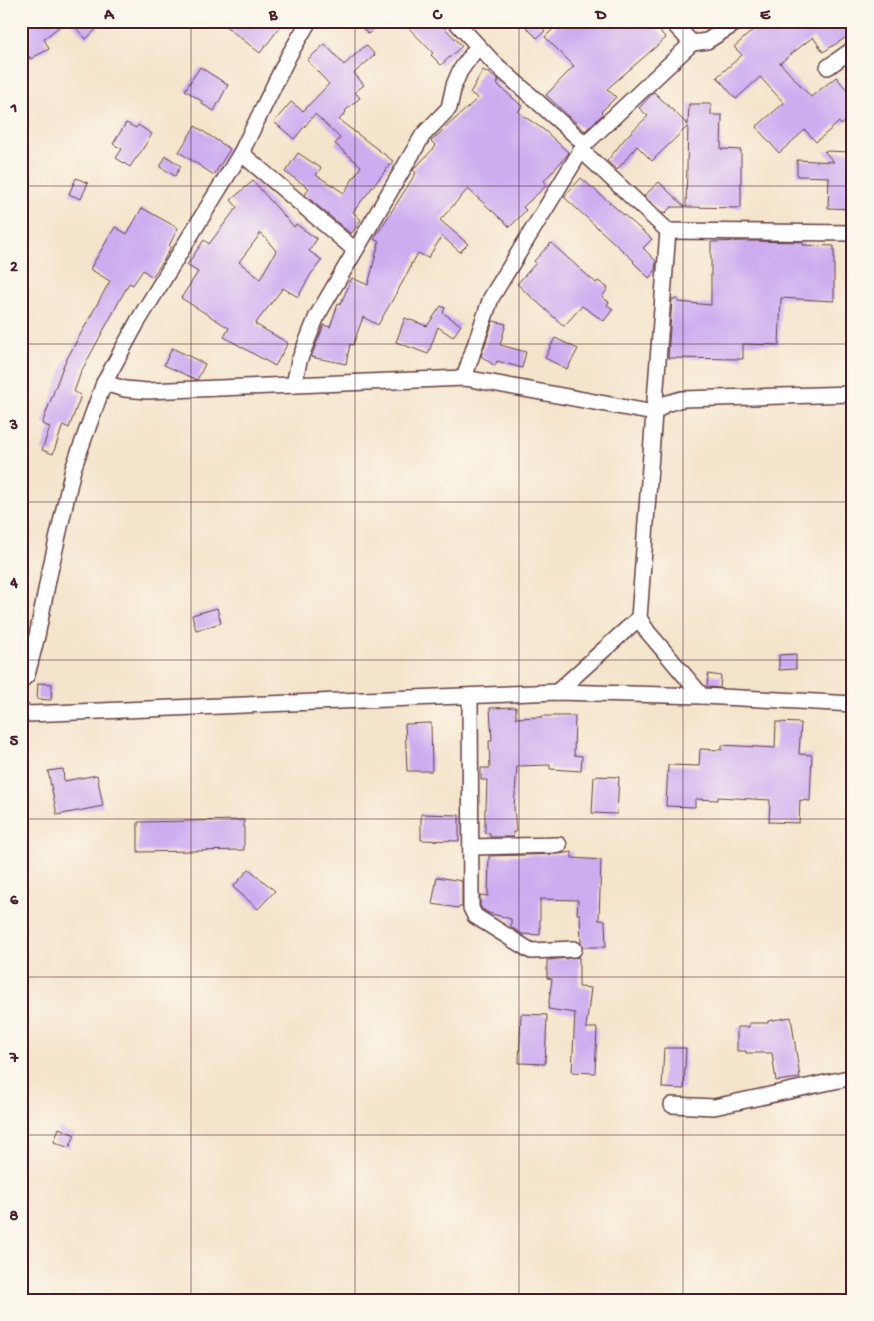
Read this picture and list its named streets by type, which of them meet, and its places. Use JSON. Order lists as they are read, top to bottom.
{
  "grid": {
    "columns": [
      "A",
      "B",
      "C",
      "D",
      "E"
    ],
    "rows": [
      "1",
      "2",
      "3",
      "4",
      "5",
      "6",
      "7",
      "8"
    ]
  }
}
